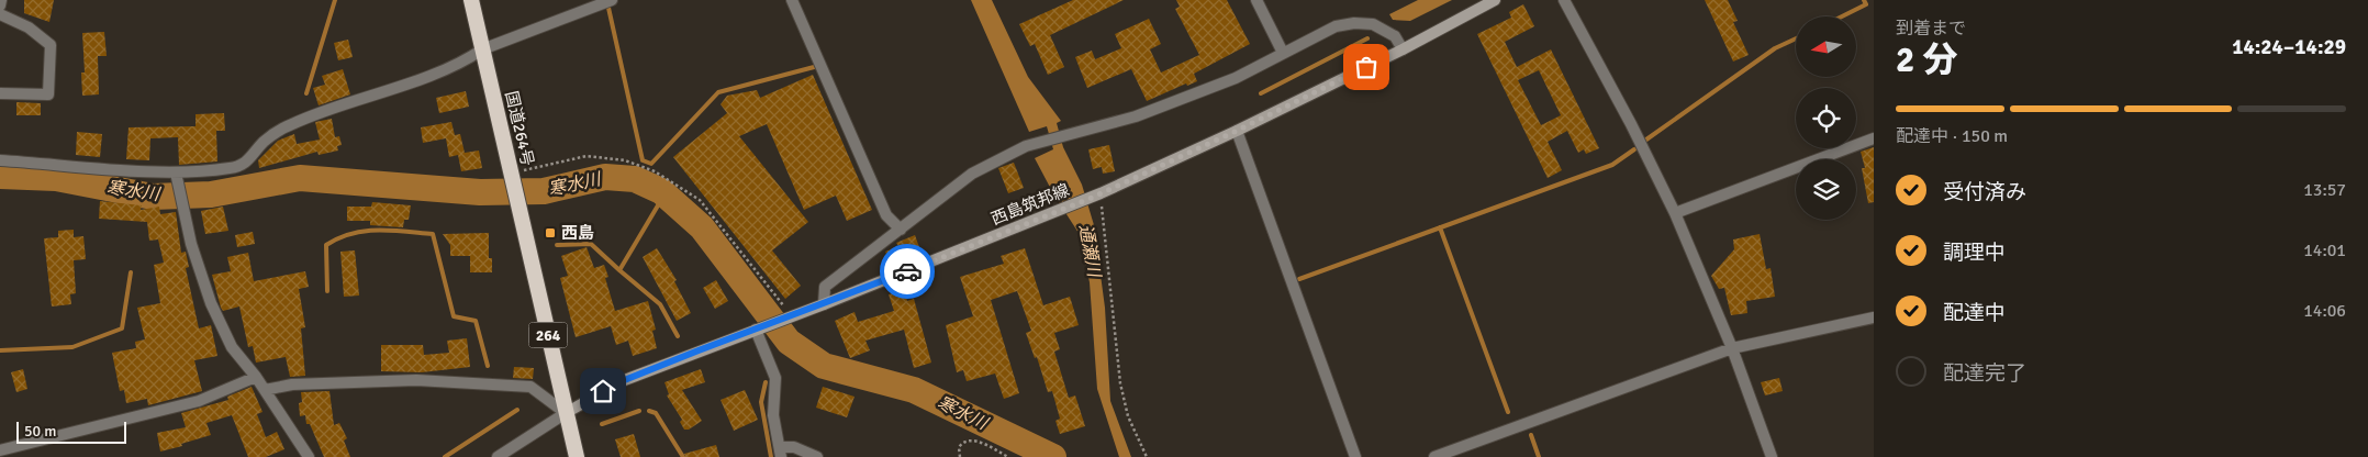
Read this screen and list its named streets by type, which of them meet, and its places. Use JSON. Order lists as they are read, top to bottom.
{
  "streets": {
    "highway": ["国道264号", "264"],
    "main road": ["西島筑邦線"]
  },
  "crossings": [
    ["国道264号", "西島筑邦線"]
  ],
  "water": ["寒水川", "通瀬川"],
  "places": {
    "transit": ["西島"]
  },
  "scale_bar": "50 m",
  "north": "left",
  "page": {
    "heading": ["2 分", "到着まで", "14:24–14:29"],
    "bar": "配達中 · 150 m",
    "list": [
      ["受付済み", "13:57"],
      ["調理中", "14:01"],
      ["配達中", "14:06"],
      "配達完了"
    ],
    "scale": "50 m"
  }
}
